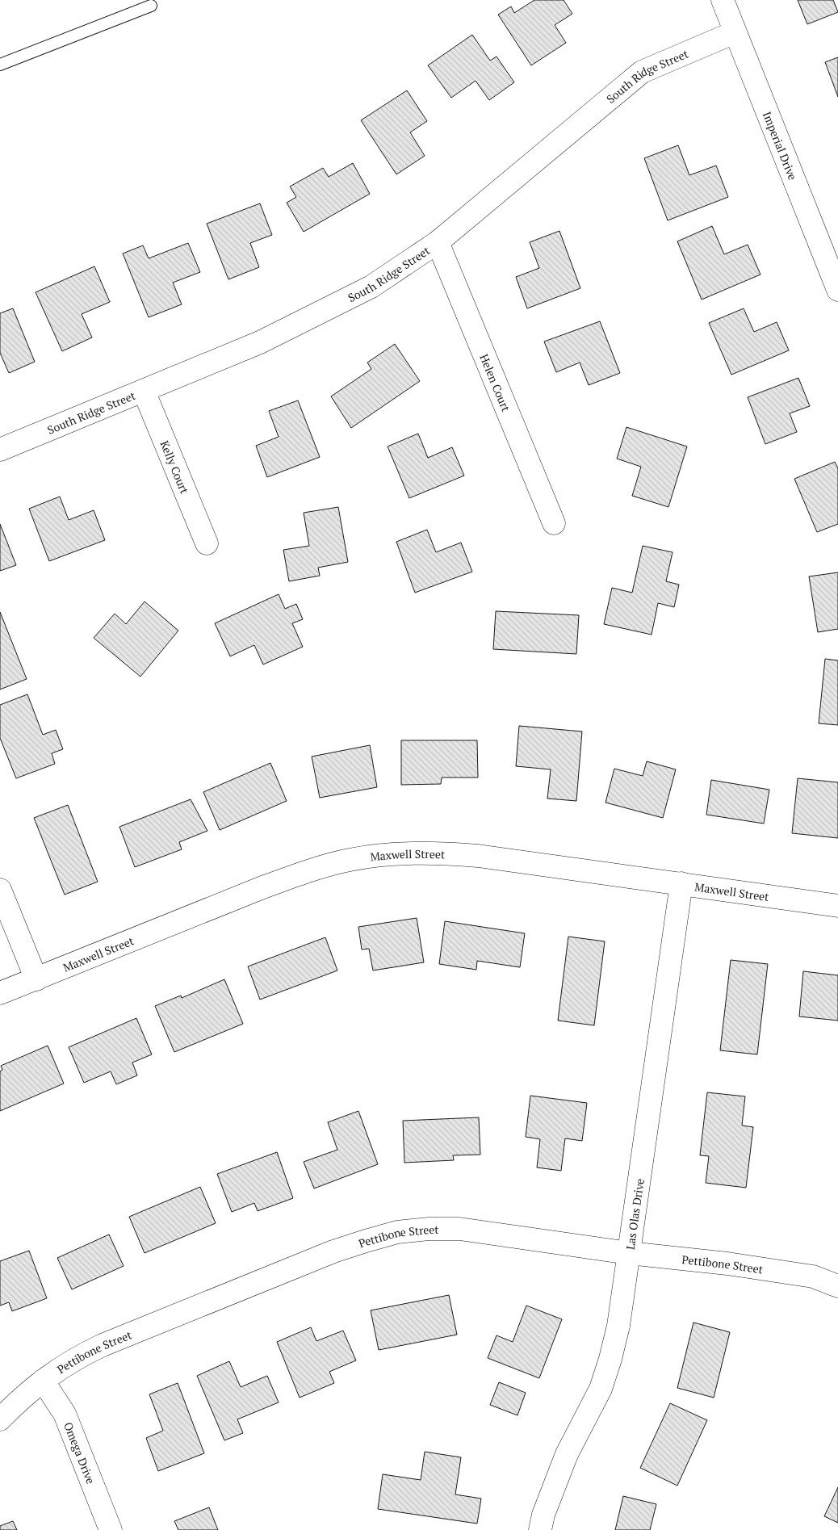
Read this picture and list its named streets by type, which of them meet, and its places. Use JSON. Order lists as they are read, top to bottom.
{
  "streets": {
    "street": [
      "South Ridge Street",
      "Imperial Drive",
      "Helen Court",
      "Kelly Court",
      "Maxwell Street",
      "Las Olas Drive",
      "Pettibone Street",
      "Omega Drive"
    ]
  },
  "crossings": [
    ["South Ridge Street", "Imperial Drive"],
    ["South Ridge Street", "Helen Court"],
    ["South Ridge Street", "Kelly Court"],
    ["Maxwell Street", "Las Olas Drive"],
    ["Las Olas Drive", "Pettibone Street"],
    ["Pettibone Street", "Omega Drive"]
  ]
}
